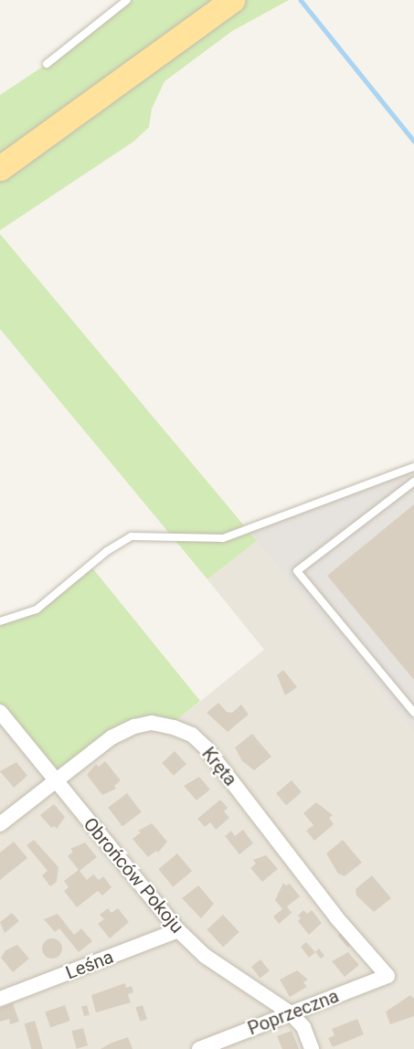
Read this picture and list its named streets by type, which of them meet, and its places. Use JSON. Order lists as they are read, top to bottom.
{
  "streets": {
    "street": [
      "Kręta",
      "Obrońców Pokoju",
      "Leśna",
      "Poprzeczna"
    ]
  },
  "crossings": [
    ["Kręta", "Obrońców Pokoju"],
    ["Kręta", "Poprzeczna"],
    ["Obrońców Pokoju", "Leśna"],
    ["Obrońców Pokoju", "Poprzeczna"]
  ]
}
